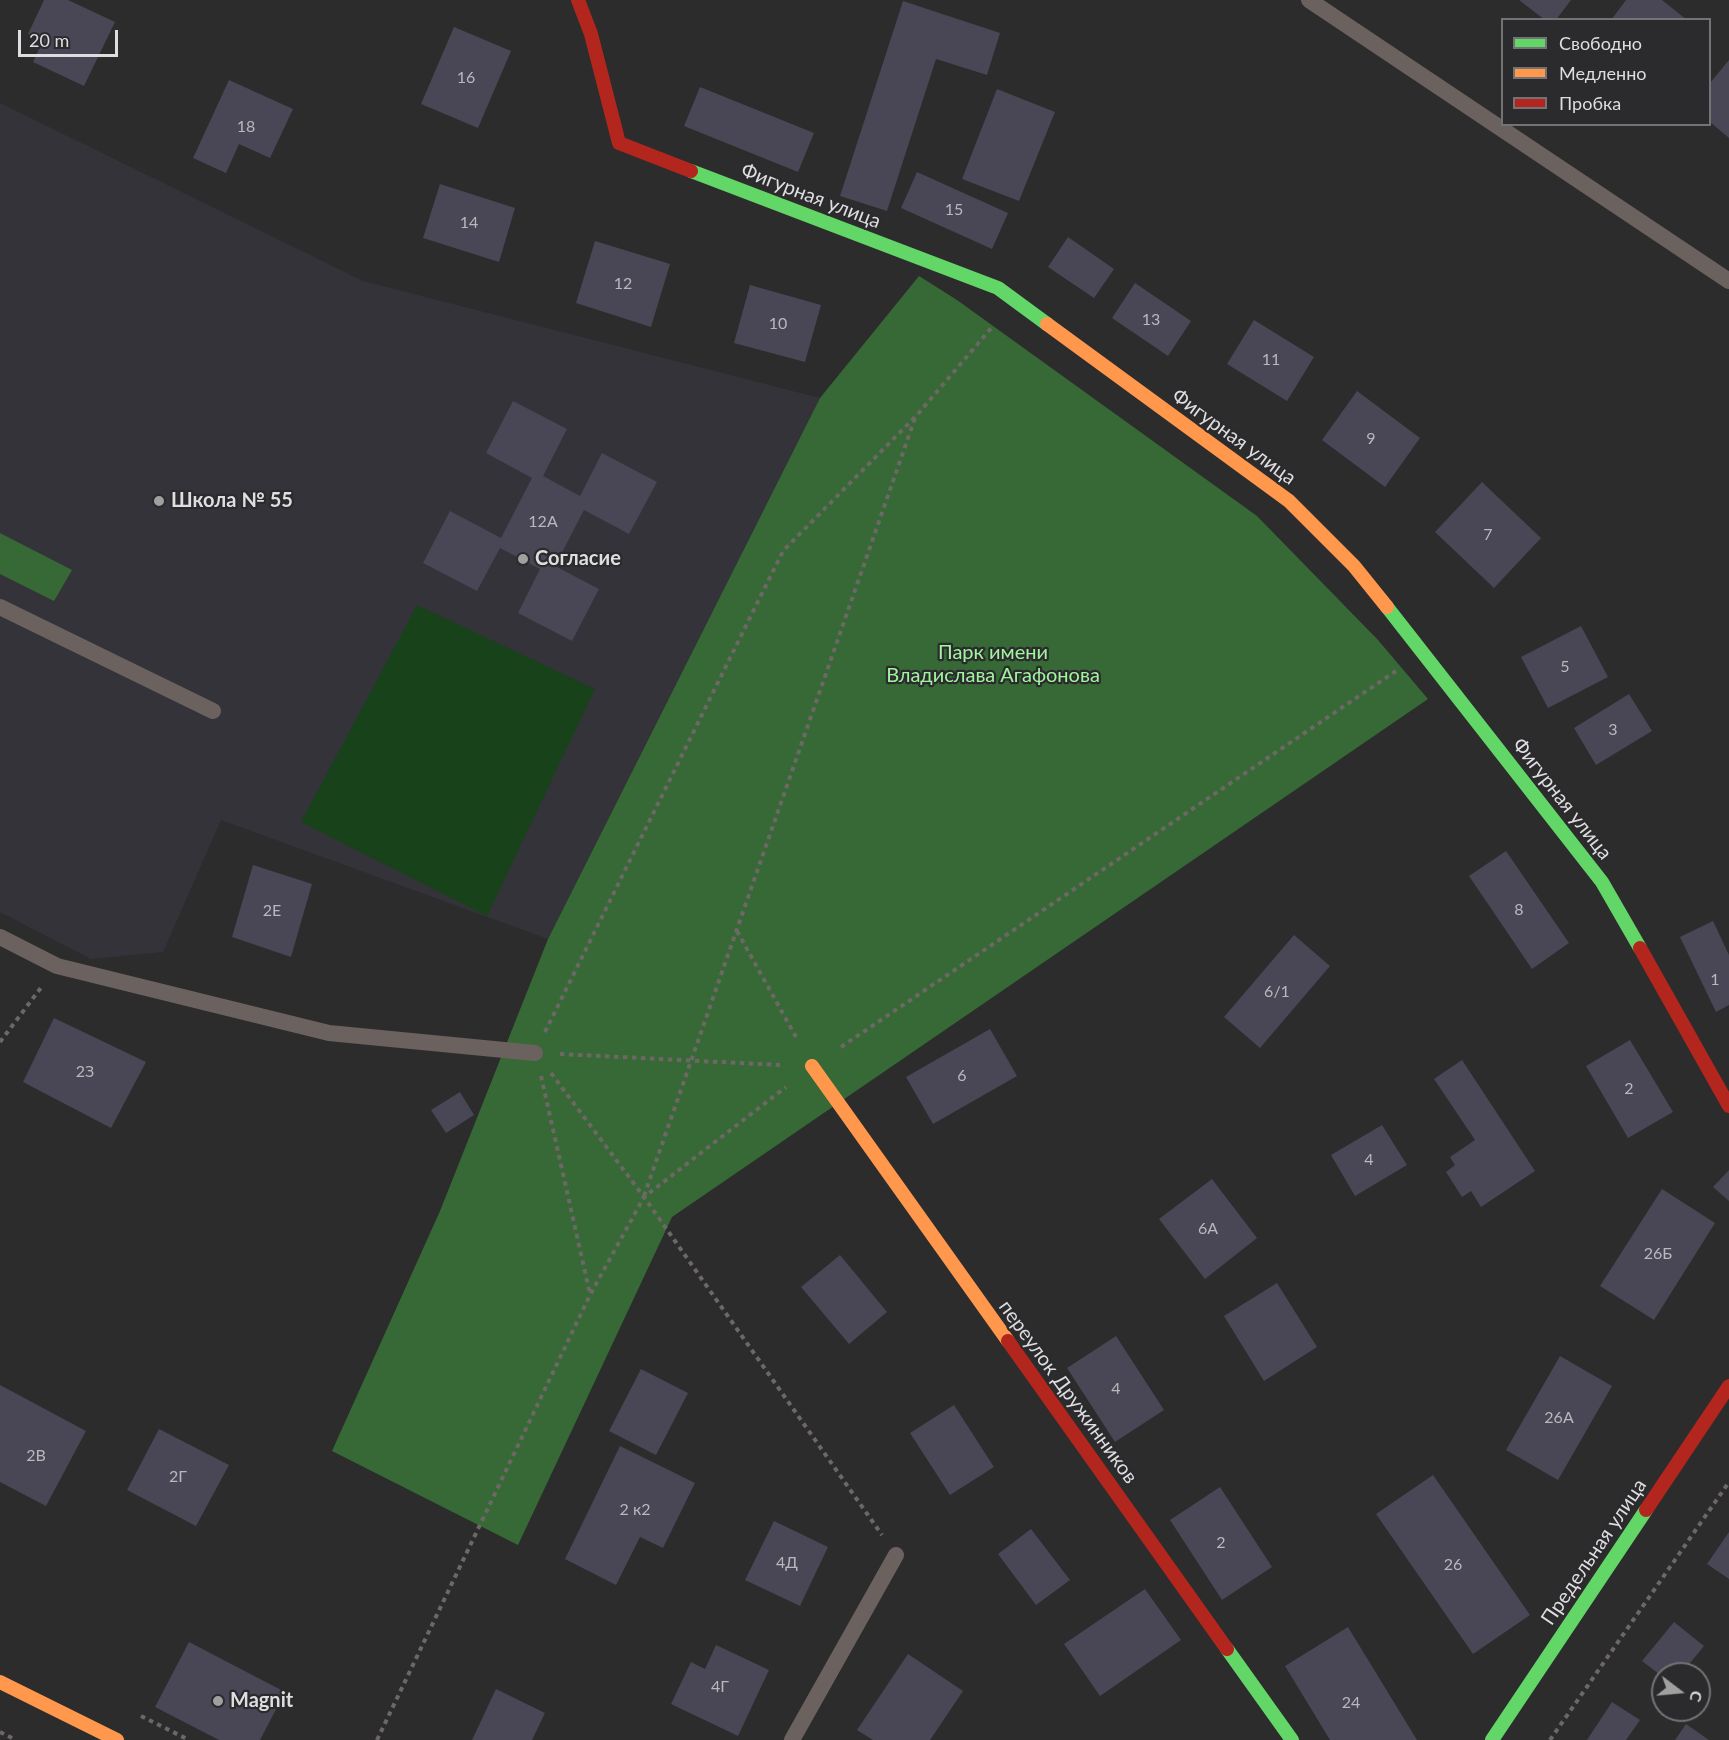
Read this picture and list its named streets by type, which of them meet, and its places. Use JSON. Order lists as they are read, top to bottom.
{
  "streets": {
    "street": ["Фигурная улица", "переулок Дружинников", "Предельная улица"]
  },
  "parks": ["Парк имени Владислава Агафонова"],
  "places": ["Школа № 55", "Согласие", "Magnit"],
  "house_numbers": [
    "16",
    "18",
    "15",
    "14",
    "12",
    "13",
    "10",
    "11",
    "9",
    "12А",
    "7",
    "5",
    "3",
    "8",
    "2Е",
    "1",
    "6/1",
    "2З",
    "6",
    "2",
    "4",
    "6А",
    "26Б",
    "4",
    "26А",
    "2В",
    "2Г",
    "2 к2",
    "2",
    "4Д",
    "26",
    "4Г",
    "24"
  ],
  "legend": ["Свободно", "Медленно", "Пробка"],
  "scale_bar": "20 m",
  "north": "right"
}
